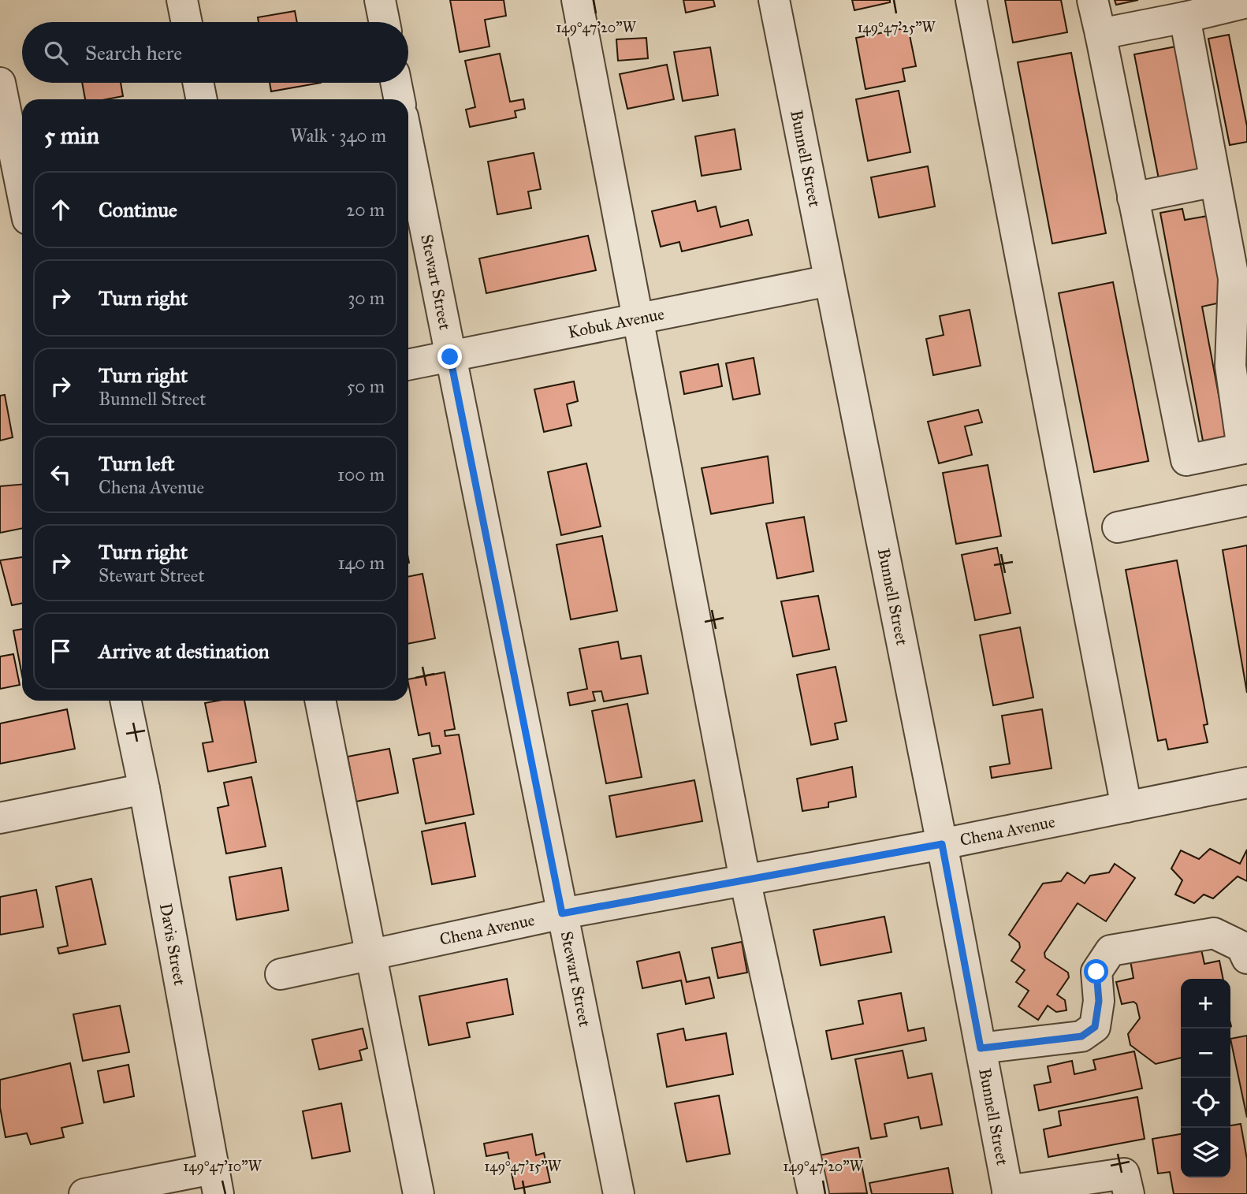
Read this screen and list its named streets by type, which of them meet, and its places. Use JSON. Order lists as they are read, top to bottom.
{
  "streets": {
    "street": [
      "Bunnell Street",
      "Stewart Street",
      "Kobuk Avenue",
      "Chena Avenue",
      "Davis Street"
    ]
  },
  "crossings": [
    ["Bunnell Street", "Kobuk Avenue"],
    ["Bunnell Street", "Chena Avenue"],
    ["Stewart Street", "Kobuk Avenue"],
    ["Stewart Street", "Chena Avenue"]
  ],
  "page": {
    "search": "Search here",
    "heading": ["5 min", "Walk · 340 m"],
    "list": [
      ["Continue", "20 m"],
      ["Turn right", "30 m"],
      ["Turn right", "Bunnell Street", "50 m"],
      ["Turn left", "Chena Avenue", "100 m"],
      ["Turn right", "Stewart Street", "140 m"],
      "Arrive at destination"
    ],
    "map_buttons": ["+", "−"]
  },
  "coordinates": [
    "149°47'20\"W",
    "149°47'25\"W",
    "149°47'10\"W",
    "149°47'15\"W"
  ]
}
